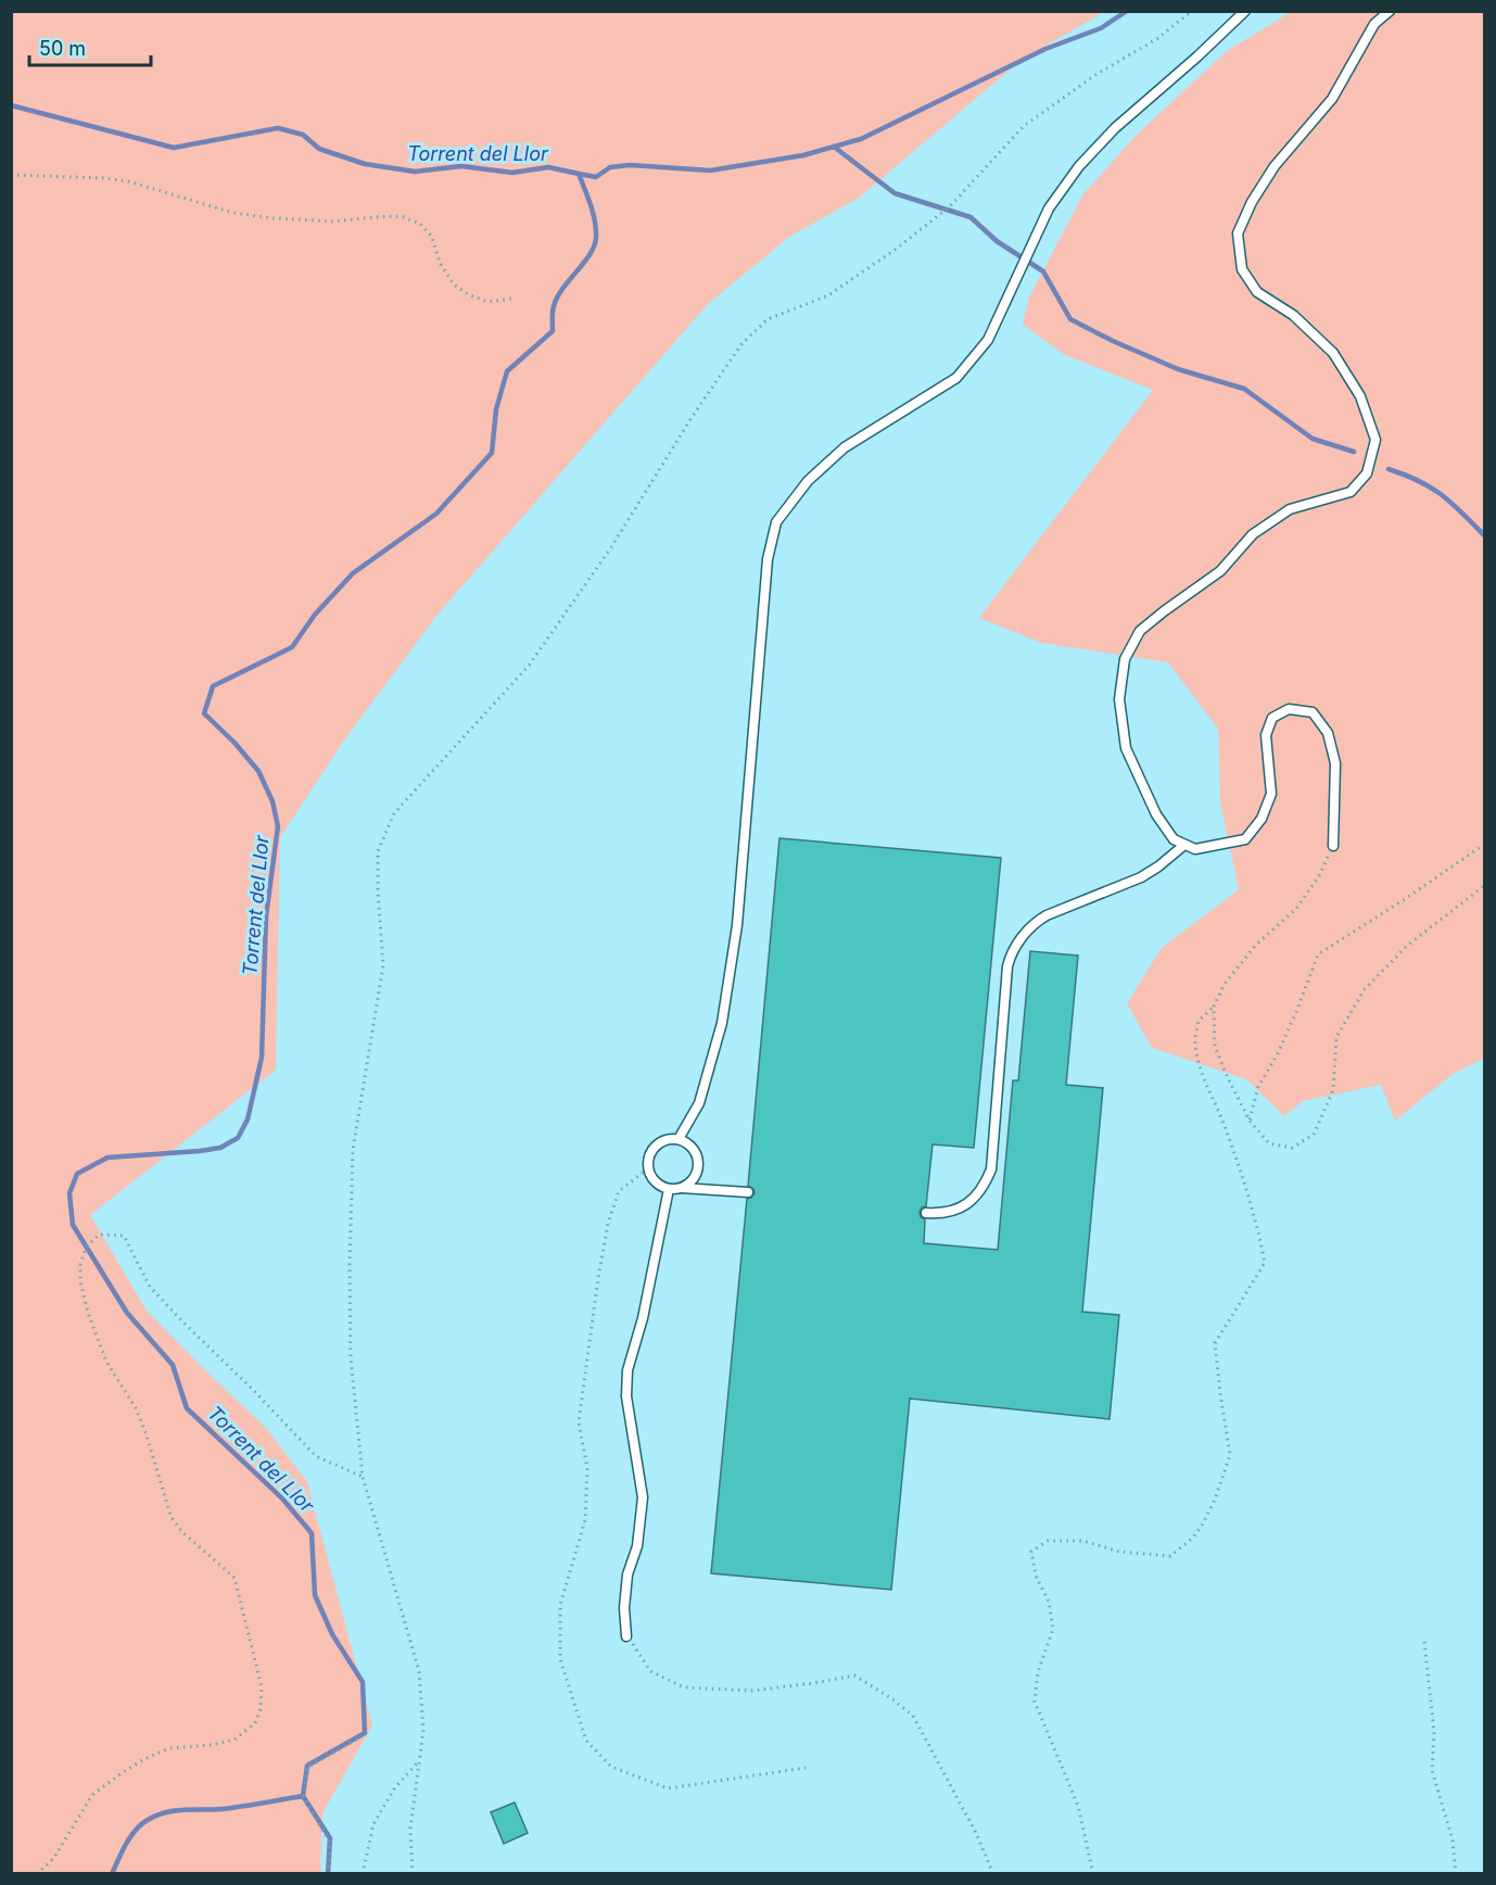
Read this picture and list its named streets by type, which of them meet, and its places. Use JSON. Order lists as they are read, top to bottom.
{
  "water": ["Torrent del Llor"],
  "scale_bar": "50 m"
}
